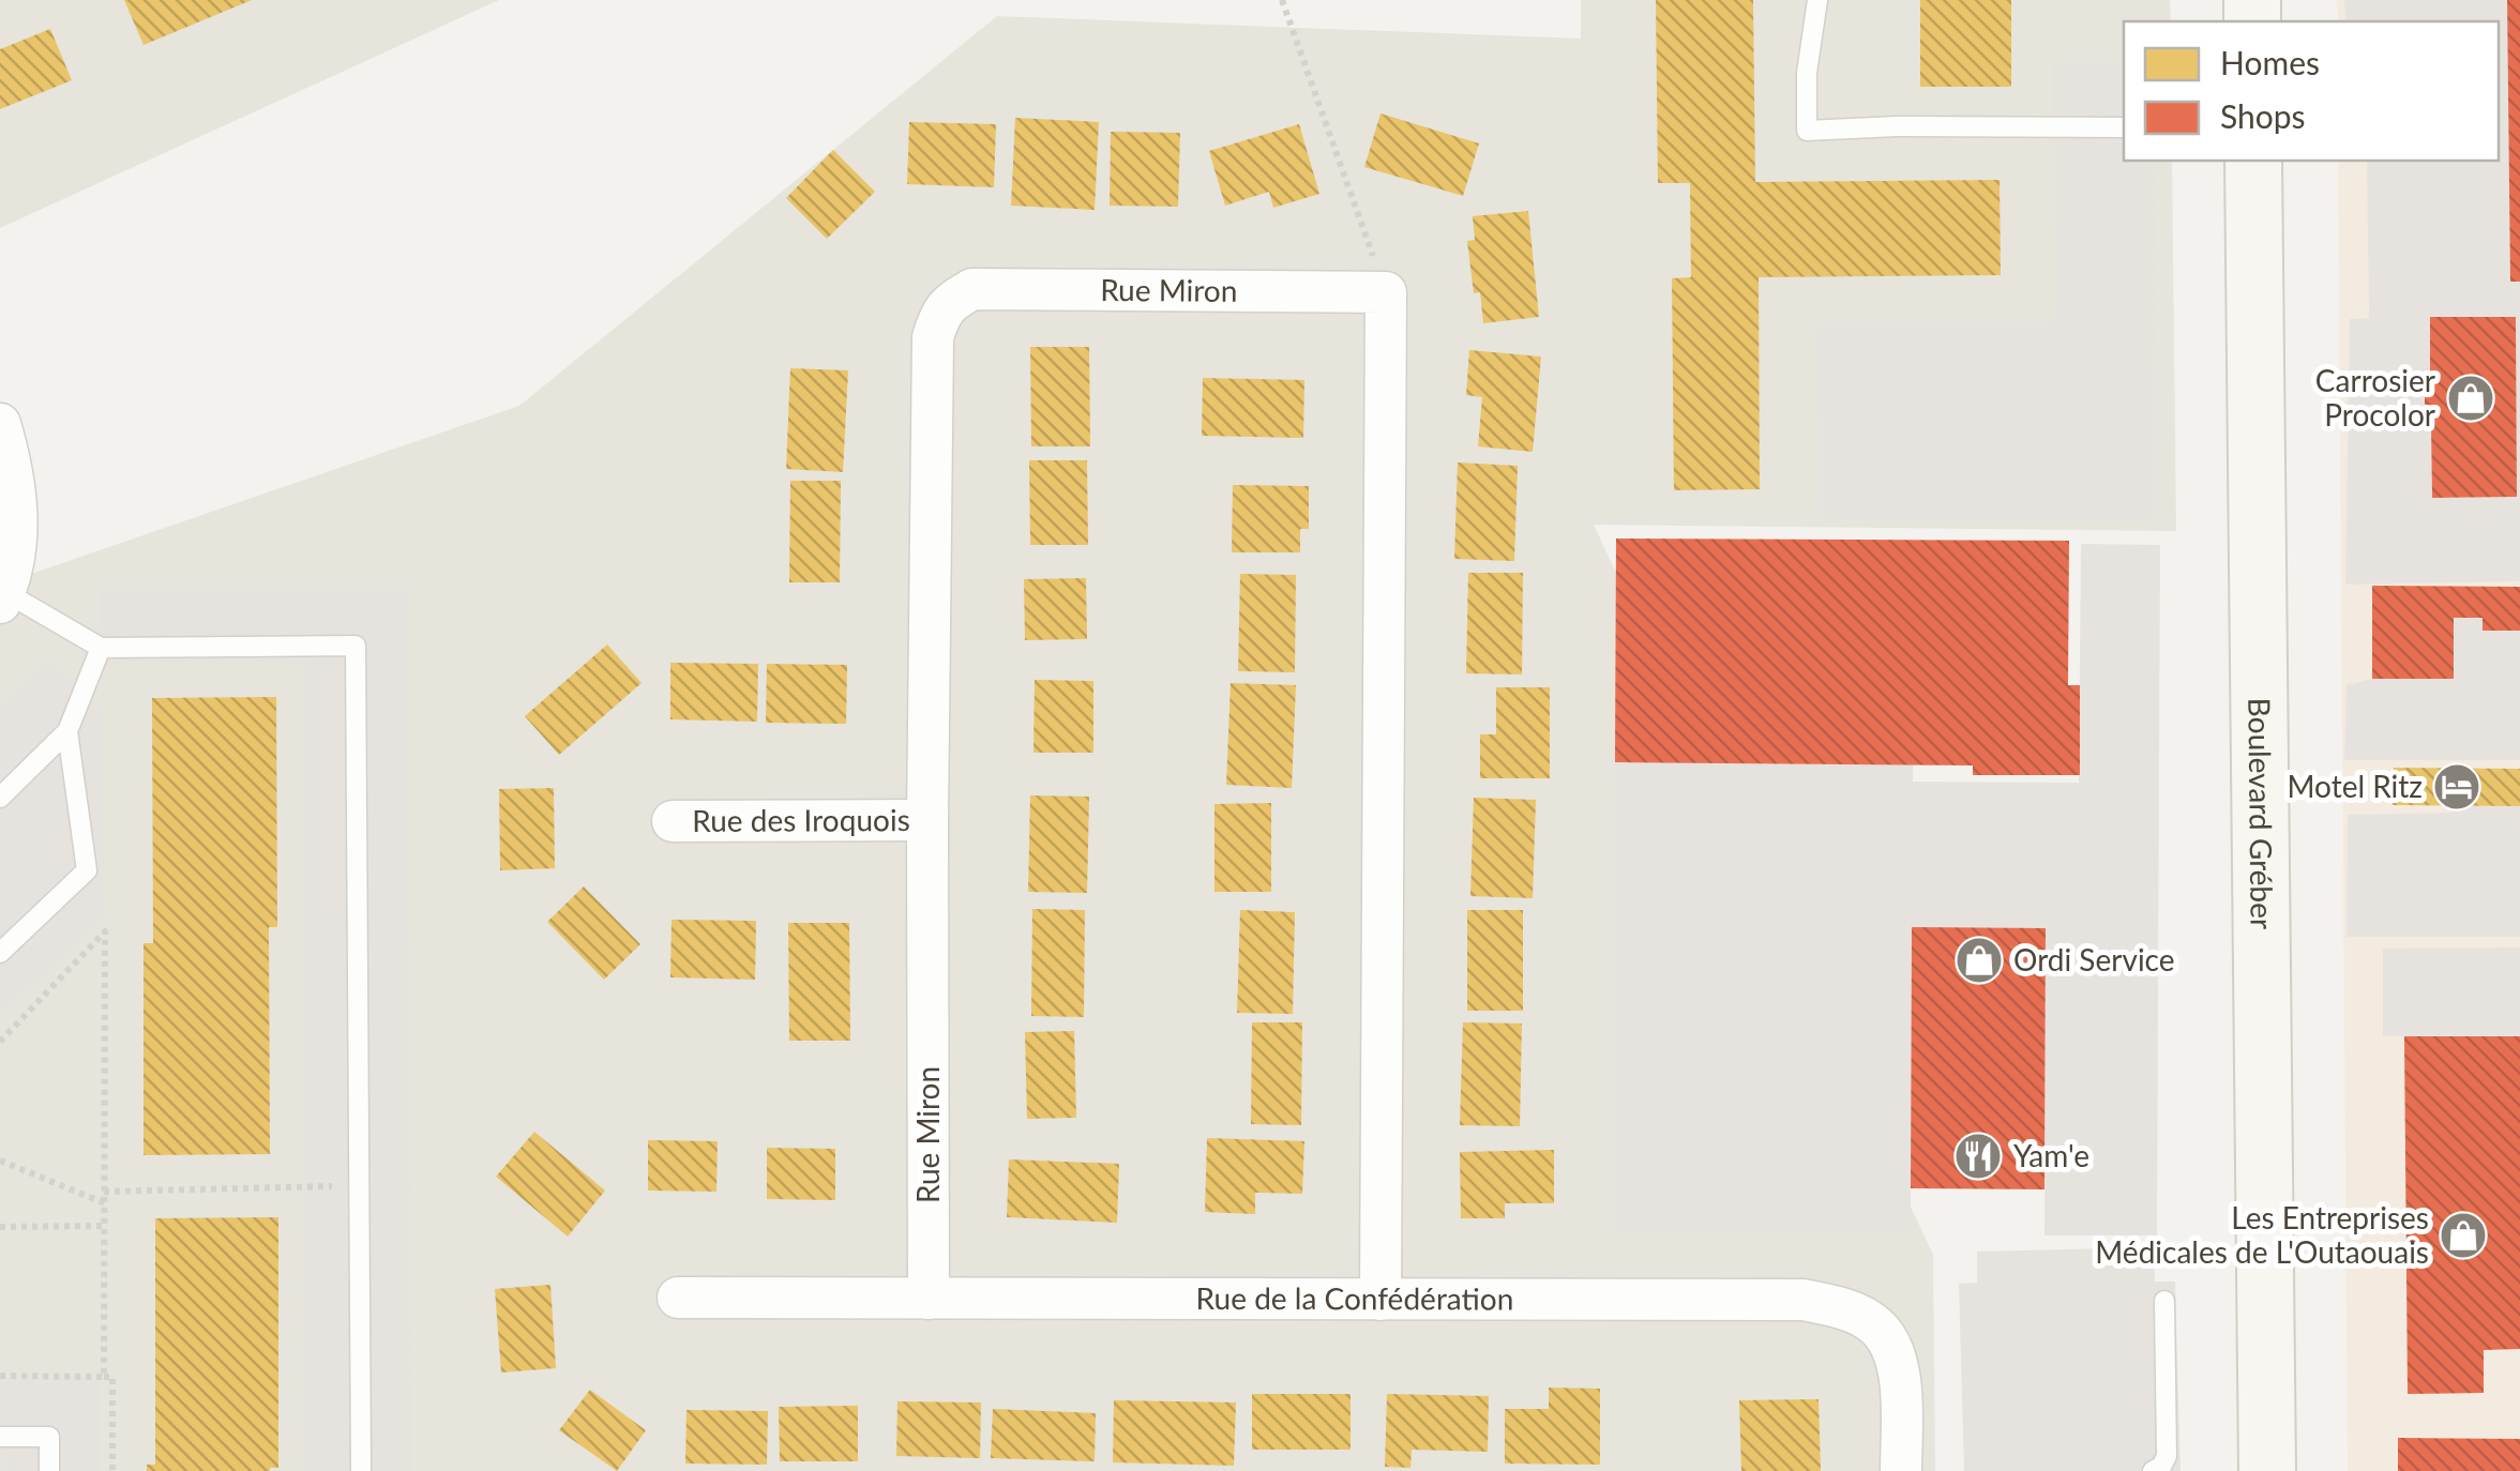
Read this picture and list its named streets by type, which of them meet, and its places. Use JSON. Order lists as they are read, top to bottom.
{
  "streets": {
    "main road": ["Boulevard Gréber"],
    "street": ["Rue Miron", "Rue des Iroquois", "Rue de la Confédération"]
  },
  "crossings": [
    ["Rue Miron", "Rue des Iroquois"],
    ["Rue Miron", "Rue de la Confédération"]
  ],
  "places": {
    "shop": ["Carrosier Procolor", "Ordi Service", "Les Entreprises Médicales de L'Outaouais"],
    "hotel": ["Motel Ritz"],
    "restaurant": ["Yam'e"]
  },
  "legend": ["Homes", "Shops"]
}
